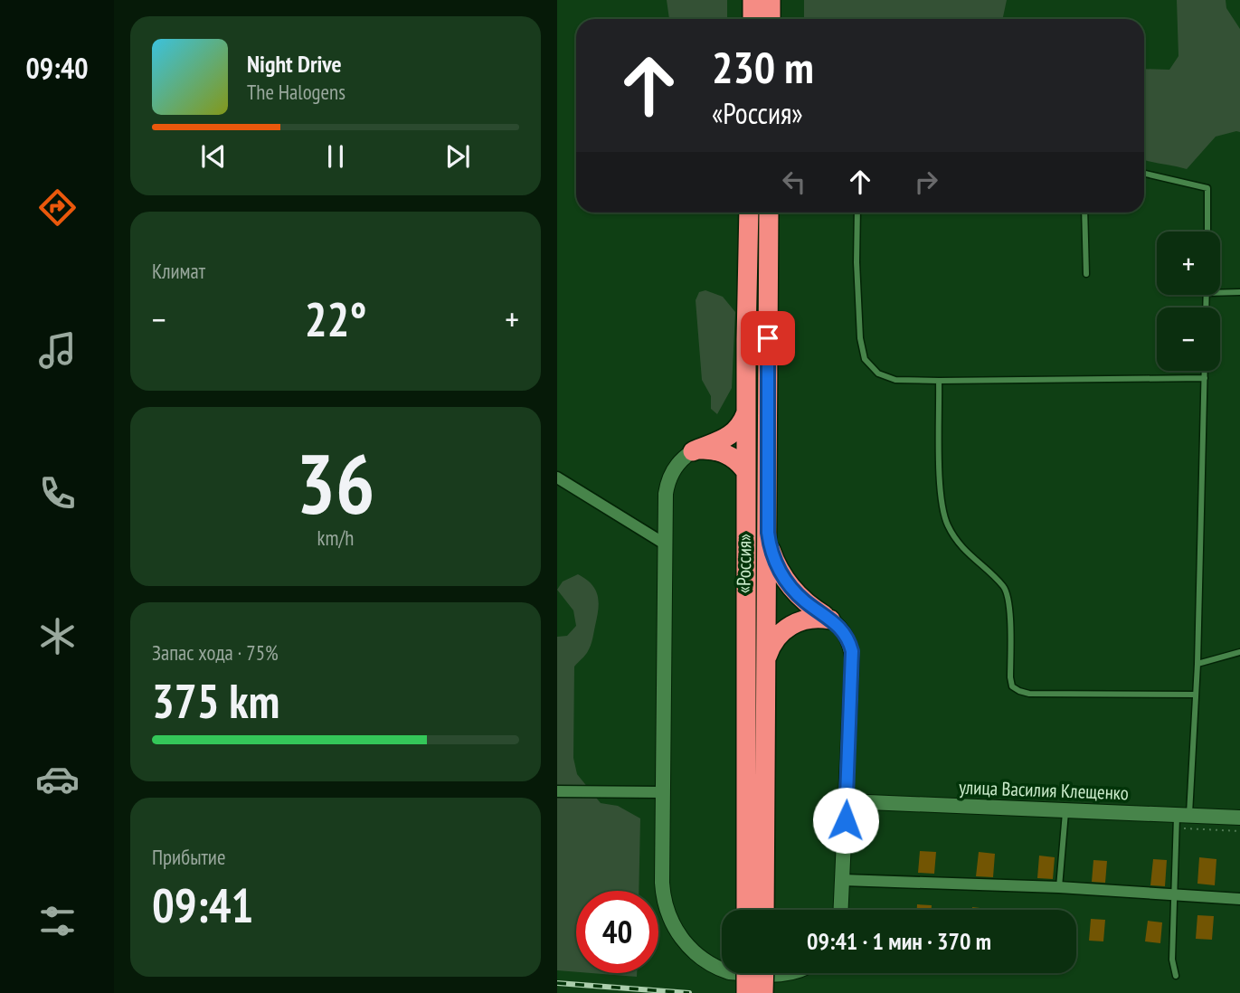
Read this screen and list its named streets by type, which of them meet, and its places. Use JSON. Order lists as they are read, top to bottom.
{
  "streets": {
    "highway": ["«Россия»"],
    "street": ["улица Василия Клещенко"]
  },
  "page": {
    "tabs": "09:40",
    "turn": ["230 m", "«Россия»"],
    "song": ["Night Drive", "The Halogens"],
    "tile": [
      "Климат",
      ["36", "km/h"],
      ["Запас хода · 75%", "375 km"],
      ["Прибытие", "09:41"]
    ],
    "map_buttons": ["+", "−"],
    "heat": ["−", "22°", "+"],
    "limit": "40",
    "trip": "09:41 · 1 мин · 370 m"
  }
}
